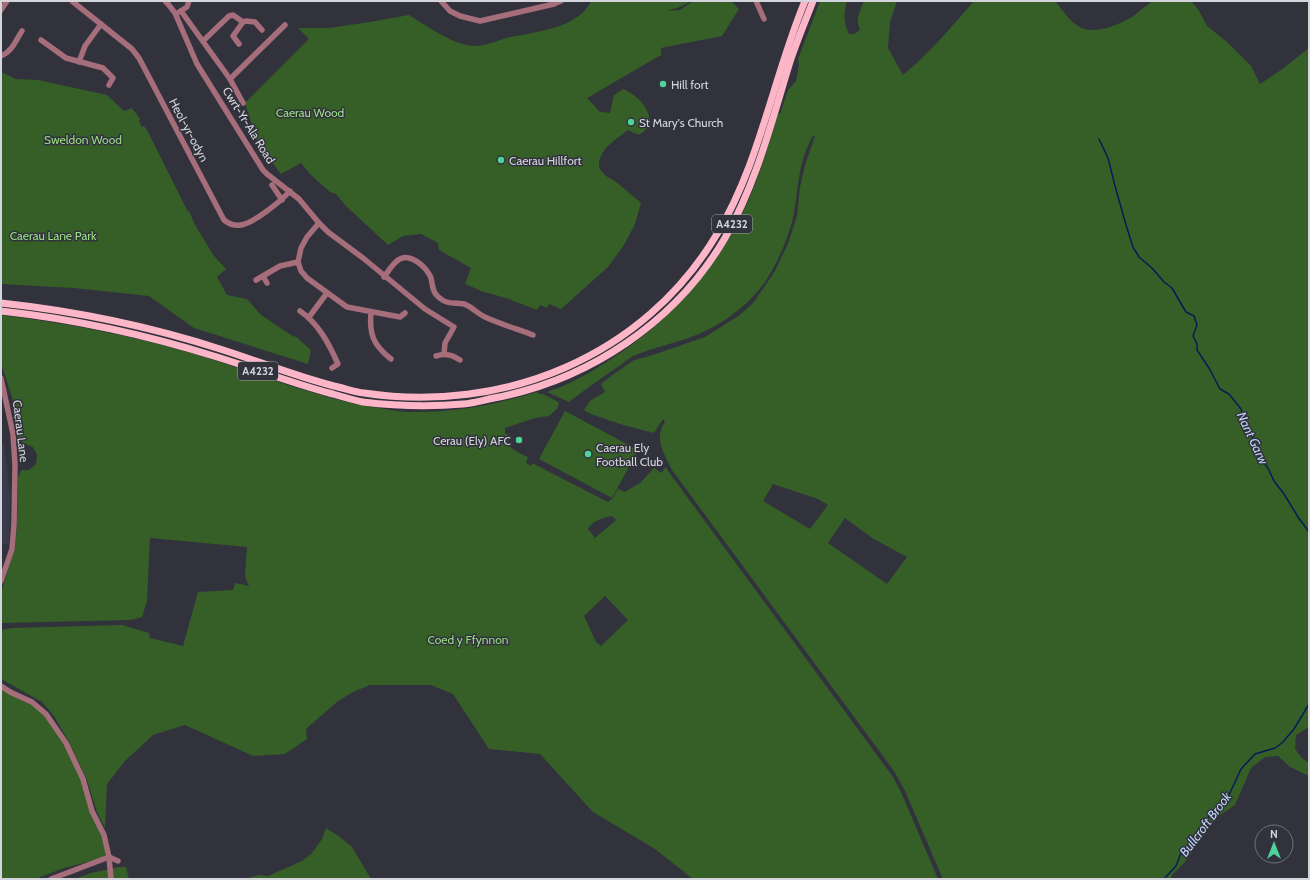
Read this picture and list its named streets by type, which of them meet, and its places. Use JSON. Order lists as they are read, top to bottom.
{
  "streets": {
    "main road": ["A4232"],
    "street": ["Cwrt-Yr-Ala Road", "Heol-yr-odyn", "Caerau Lane"]
  },
  "crossings": [
    ["Cwrt-Yr-Ala Road", "Heol-yr-odyn"]
  ],
  "water": ["Nant Garw", "Bullcroft Brook"],
  "parks": [
    "Caerau Wood",
    "Sweldon Wood",
    "Caerau Lane Park",
    "Coed y Ffynnon"
  ],
  "places": [
    "Hill fort",
    "St Mary's Church",
    "Caerau Hillfort",
    "Cerau (Ely) AFC",
    "Caerau Ely Football Club"
  ],
  "north": "top"
}
